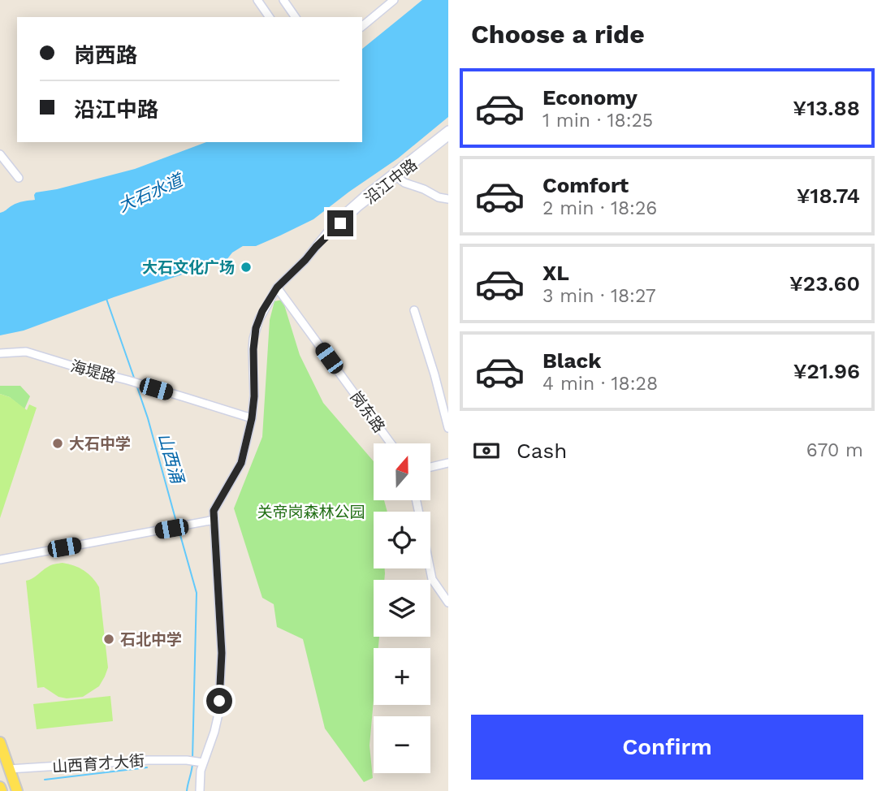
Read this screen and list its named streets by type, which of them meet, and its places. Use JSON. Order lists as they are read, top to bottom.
{
  "streets": {
    "street": [
      "沿江中路",
      "海堤路",
      "岗东路",
      "山西育才大街"
    ]
  },
  "crossings": [
    ["沿江中路", "海堤路"],
    ["沿江中路", "岗东路"]
  ],
  "water": ["大石水道", "山西涌"],
  "parks": ["关帝岗森林公园"],
  "places": ["大石文化广场", "大石中学", "石北中学"],
  "north": "top",
  "page": {
    "heading": "Choose a ride",
    "banner": ["岗西路", "沿江中路"],
    "list": [
      {
        "name": "Economy",
        "note": "1 min · 18:25",
        "value": "¥13.88"
      },
      {
        "name": "Comfort",
        "note": "2 min · 18:26",
        "value": "¥18.74"
      },
      {
        "name": "XL",
        "note": "3 min · 18:27",
        "value": "¥23.60"
      },
      {
        "name": "Black",
        "note": "4 min · 18:28",
        "value": "¥21.96"
      }
    ],
    "pay": ["Cash", "670 m"],
    "map_buttons": ["+", "−"],
    "buttons": "Confirm"
  }
}
